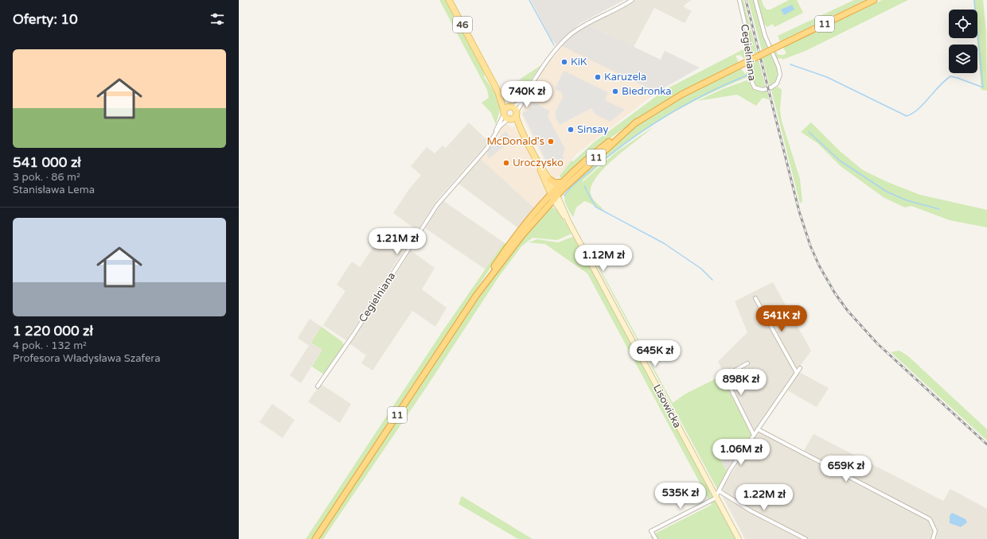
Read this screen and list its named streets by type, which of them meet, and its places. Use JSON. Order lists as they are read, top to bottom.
{
  "streets": {
    "highway": ["11"],
    "main road": ["46", "Lisowicka"],
    "street": ["Cegielniana"]
  },
  "crossings": [
    ["11", "Lisowicka"],
    ["46", "Cegielniana"],
    ["46", "Lisowicka"],
    ["Cegielniana", "Lisowicka"]
  ],
  "places": [
    "KiK",
    "Karuzela",
    "Biedronka",
    "Sinsay",
    "McDonald's",
    "Uroczysko"
  ],
  "page": {
    "heading": "Oferty: 10",
    "list": [
      {
        "name": "541 000 zł",
        "note": "3 pok. · 86 m² · Stanisława Lema"
      },
      {
        "name": "1 220 000 zł",
        "note": "4 pok. · 132 m² · Profesora Władysława Szafera"
      }
    ],
    "price": [
      "740K zł",
      "1.21M zł",
      "1.12M zł",
      "541K zł",
      "645K zł",
      "898K zł",
      "1.06M zł",
      "659K zł",
      "535K zł",
      "1.22M zł"
    ]
  }
}
